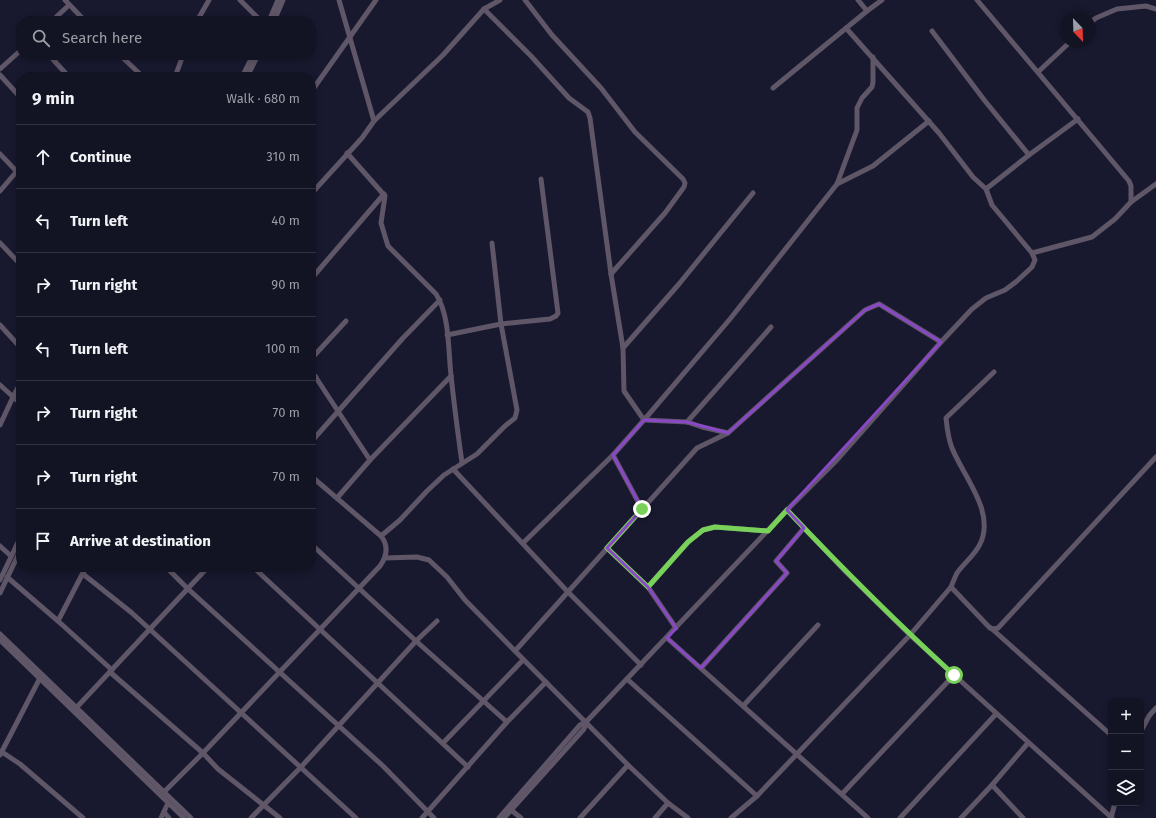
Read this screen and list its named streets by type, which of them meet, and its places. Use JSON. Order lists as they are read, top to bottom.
{
  "north": "bottom right",
  "page": {
    "search": "Search here",
    "heading": ["9 min", "Walk · 680 m"],
    "list": [
      ["Continue", "310 m"],
      ["Turn left", "40 m"],
      ["Turn right", "90 m"],
      ["Turn left", "100 m"],
      ["Turn right", "70 m"],
      ["Turn right", "70 m"],
      "Arrive at destination"
    ],
    "map_buttons": ["+", "−"]
  }
}
